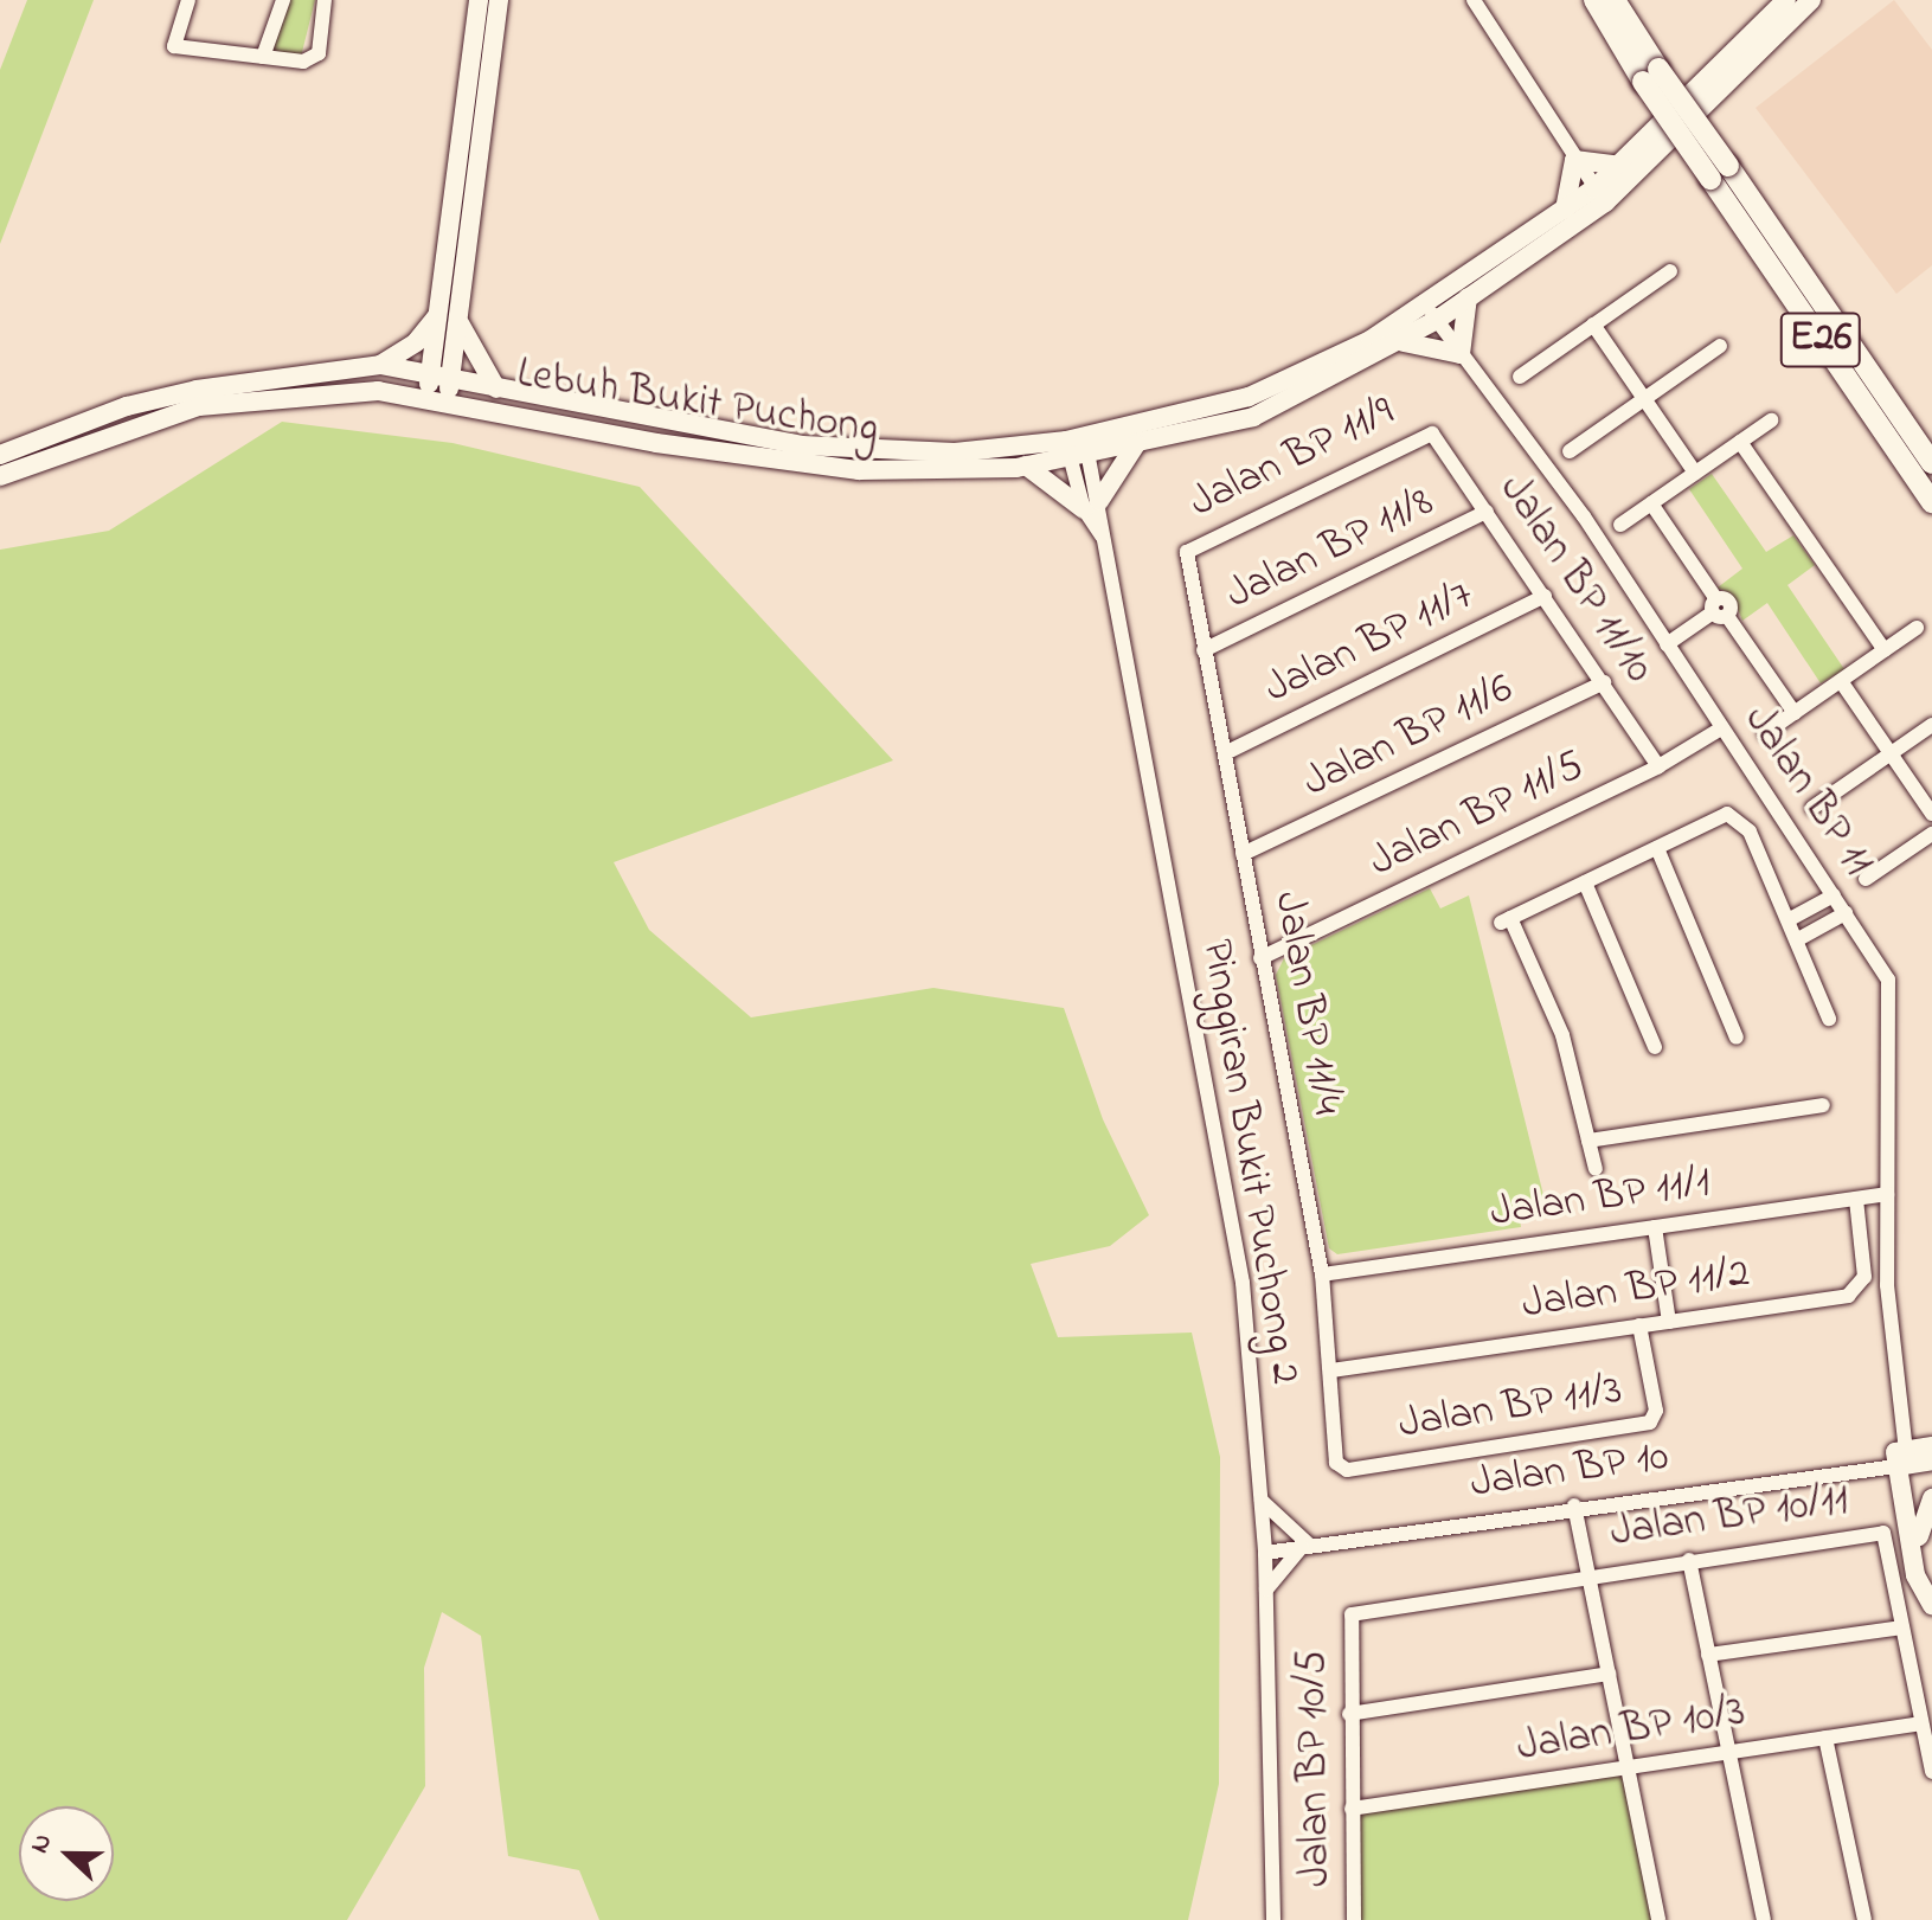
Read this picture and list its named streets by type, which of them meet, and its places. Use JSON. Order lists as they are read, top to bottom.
{
  "streets": {
    "highway": ["E26"],
    "main road": ["Lebuh Bukit Puchong"],
    "street": [
      "Jalan BP 11/9",
      "Jalan BP 11/8",
      "Jalan BP 11/10",
      "Jalan BP 11/7",
      "Jalan BP 11/6",
      "Jalan BP 11",
      "Jalan BP 11/5",
      "Jalan BP 11/4",
      "Pinggiran Bukit Puchong 2",
      "Jalan BP 11/1",
      "Jalan BP 11/2",
      "Jalan BP 11/3",
      "Jalan BP 10",
      "Jalan BP 10/11",
      "Jalan BP 10/3",
      "Jalan BP 10/5"
    ]
  },
  "crossings": [
    ["Lebuh Bukit Puchong", "Jalan BP 11"],
    ["Lebuh Bukit Puchong", "Pinggiran Bukit Puchong 2"],
    ["Jalan BP 11/9", "Jalan BP 11/10"],
    ["Jalan BP 11/9", "Jalan BP 11/4"],
    ["Jalan BP 11/8", "Jalan BP 11/10"],
    ["Jalan BP 11/8", "Jalan BP 11/4"],
    ["Jalan BP 11/10", "Jalan BP 11/7"],
    ["Jalan BP 11/10", "Jalan BP 11/6"],
    ["Jalan BP 11/10", "Jalan BP 11/5"],
    ["Jalan BP 11/7", "Jalan BP 11/4"],
    ["Jalan BP 11/6", "Jalan BP 11/4"],
    ["Jalan BP 11", "Jalan BP 11/5"],
    ["Jalan BP 11", "Jalan BP 11/1"],
    ["Jalan BP 11", "Jalan BP 10"],
    ["Jalan BP 11/5", "Jalan BP 11/4"],
    ["Jalan BP 11/4", "Jalan BP 11/1"],
    ["Jalan BP 11/4", "Jalan BP 11/2"],
    ["Jalan BP 11/4", "Jalan BP 11/3"],
    ["Pinggiran Bukit Puchong 2", "Jalan BP 10"],
    ["Jalan BP 11/1", "Jalan BP 11/2"],
    ["Jalan BP 11/2", "Jalan BP 11/3"],
    ["Jalan BP 10/11", "Jalan BP 10/5"],
    ["Jalan BP 10/3", "Jalan BP 10/5"]
  ],
  "north": "left"
}
